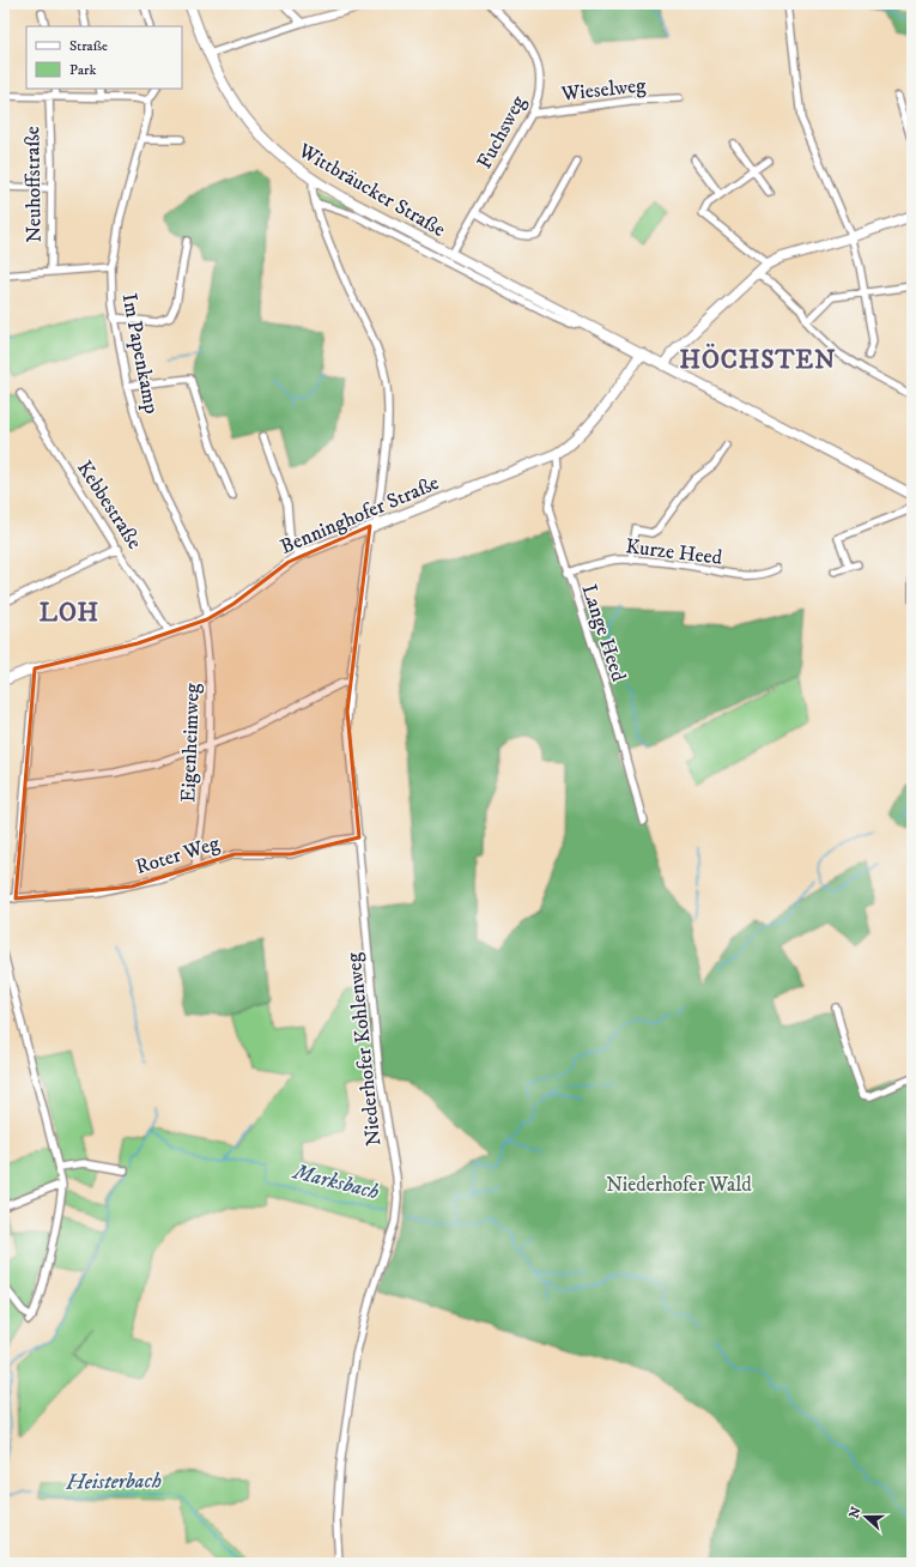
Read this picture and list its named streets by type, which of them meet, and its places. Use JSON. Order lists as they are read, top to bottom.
{
  "streets": {
    "main road": ["Wittbräucker Straße", "Benninghofer Straße"],
    "street": [
      "Wieselweg",
      "Fuchsweg",
      "Neuhoffstraße",
      "Im Papenkamp",
      "Kebbestraße",
      "Kurze Heed",
      "Lange Heed",
      "Eigenheimweg",
      "Roter Weg",
      "Niederhofer Kohlenweg"
    ]
  },
  "crossings": [
    ["Wieselweg", "Fuchsweg"],
    ["Fuchsweg", "Wittbräucker Straße"],
    ["Wittbräucker Straße", "Benninghofer Straße"],
    ["Wittbräucker Straße", "Niederhofer Kohlenweg"],
    ["Im Papenkamp", "Benninghofer Straße"],
    ["Im Papenkamp", "Eigenheimweg"],
    ["Kebbestraße", "Benninghofer Straße"],
    ["Benninghofer Straße", "Lange Heed"],
    ["Benninghofer Straße", "Eigenheimweg"],
    ["Benninghofer Straße", "Niederhofer Kohlenweg"],
    ["Kurze Heed", "Lange Heed"],
    ["Eigenheimweg", "Roter Weg"],
    ["Roter Weg", "Niederhofer Kohlenweg"]
  ],
  "districts": ["HÖCHSTEN", "LOH"],
  "water": ["Marksbach", "Heisterbach"],
  "parks": ["Niederhofer Wald"],
  "legend": ["Straße", "Park"],
  "north": "left"
}
